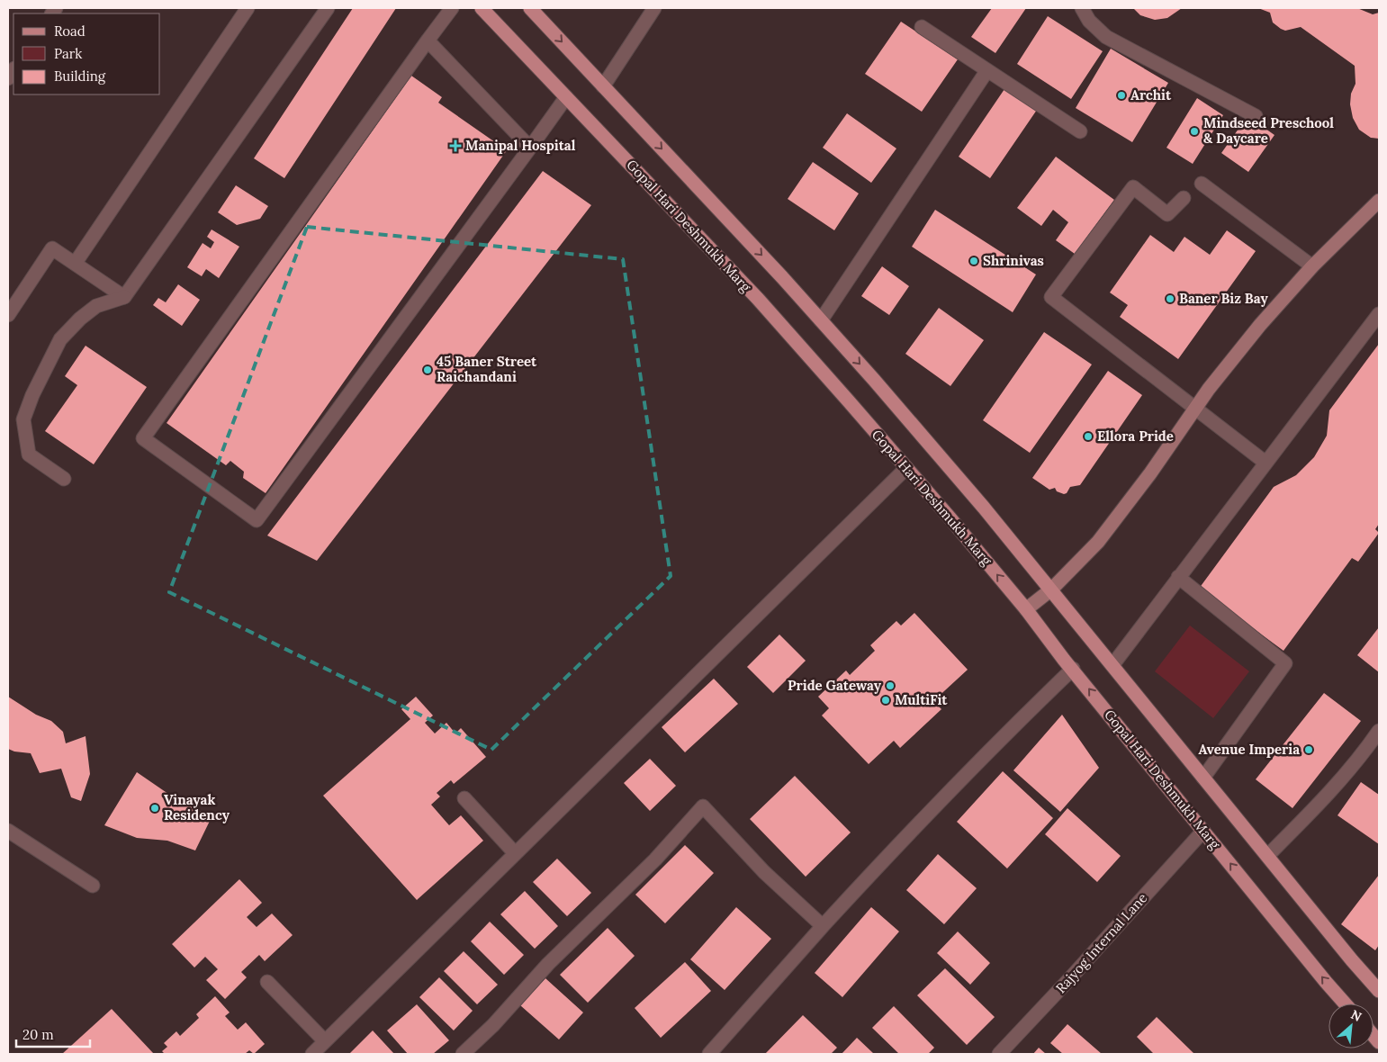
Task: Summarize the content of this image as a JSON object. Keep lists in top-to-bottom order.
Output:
{
  "streets": {
    "main road": ["Gopal Hari Deshmukh Marg"],
    "street": ["Rajyog Internal Lane"]
  },
  "crossings": [
    ["Gopal Hari Deshmukh Marg", "Rajyog Internal Lane"]
  ],
  "places": {
    "other": [
      "Archit",
      "Mindseed Preschool & Daycare",
      "Shrinivas",
      "Baner Biz Bay",
      "45 Baner Street Raichandani",
      "Ellora Pride",
      "Pride Gateway",
      "MultiFit",
      "Avenue Imperia",
      "Vinayak Residency"
    ],
    "health": ["Manipal Hospital"]
  },
  "legend": ["Road", "Park", "Building"],
  "scale_bar": "20 m",
  "north": "top right"
}
